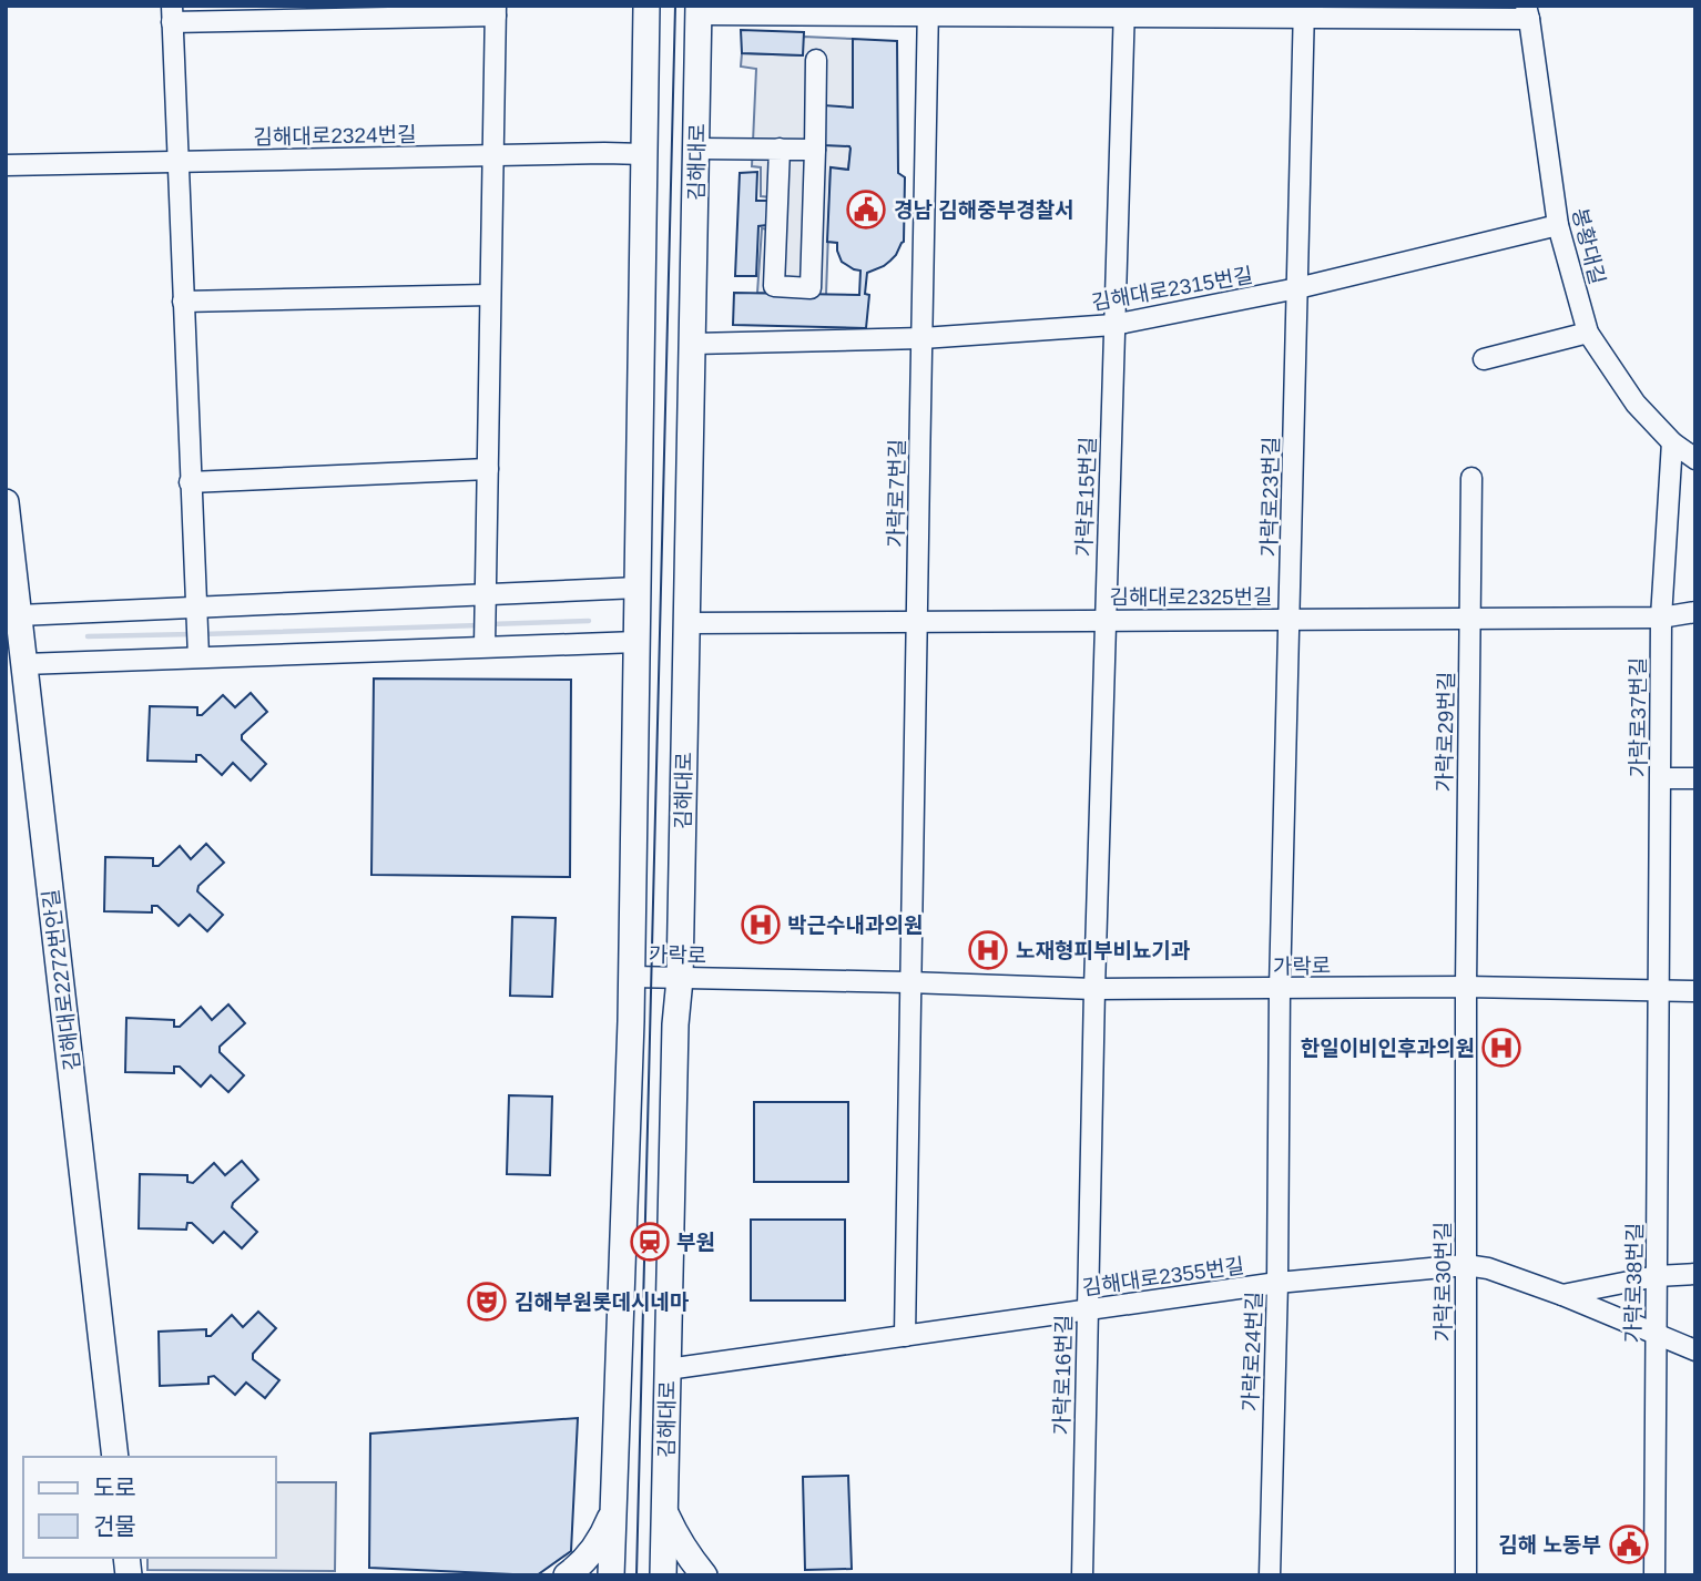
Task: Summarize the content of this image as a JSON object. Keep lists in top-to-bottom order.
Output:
{
  "streets": {
    "main road": ["김해대로", "김해대로2272번안길"],
    "street": [
      "김해대로2324번길",
      "봉황대길",
      "김해대로2315번길",
      "가락로7번길",
      "가락로15번길",
      "가락로23번길",
      "김해대로2325번길",
      "가락로37번길",
      "가락로29번길",
      "가락로",
      "김해대로2355번길",
      "가락로30번길",
      "가락로38번길",
      "가락로24번길",
      "가락로16번길"
    ]
  },
  "crossings": [
    ["김해대로", "김해대로2315번길"],
    ["김해대로", "김해대로2325번길"],
    ["김해대로", "가락로"],
    ["김해대로", "김해대로2355번길"],
    ["봉황대길", "김해대로2315번길"],
    ["봉황대길", "가락로37번길"],
    ["김해대로2315번길", "가락로7번길"],
    ["김해대로2315번길", "가락로15번길"],
    ["김해대로2315번길", "가락로23번길"],
    ["가락로7번길", "김해대로2325번길"],
    ["가락로7번길", "가락로"],
    ["가락로15번길", "김해대로2325번길"],
    ["가락로15번길", "가락로"],
    ["가락로15번길", "가락로16번길"],
    ["가락로23번길", "김해대로2325번길"],
    ["가락로23번길", "가락로"],
    ["가락로23번길", "가락로24번길"],
    ["김해대로2325번길", "가락로37번길"],
    ["김해대로2325번길", "가락로29번길"],
    ["가락로37번길", "가락로"],
    ["가락로37번길", "가락로38번길"],
    ["가락로29번길", "가락로"],
    ["가락로29번길", "가락로30번길"],
    ["가락로", "가락로30번길"],
    ["가락로", "가락로38번길"],
    ["가락로", "가락로24번길"],
    ["가락로", "가락로16번길"],
    ["김해대로2355번길", "가락로30번길"],
    ["김해대로2355번길", "가락로38번길"],
    ["김해대로2355번길", "가락로24번길"],
    ["김해대로2355번길", "가락로16번길"]
  ],
  "places": {
    "public building": ["경남 김해중부경찰서", "김해 노동부"],
    "hospital": ["박근수내과의원", "노재형피부비뇨기과", "한일이비인후과의원"],
    "station": ["부원"],
    "theatre": ["김해부원롯데시네마"]
  },
  "legend": ["도로", "건물"]
}
